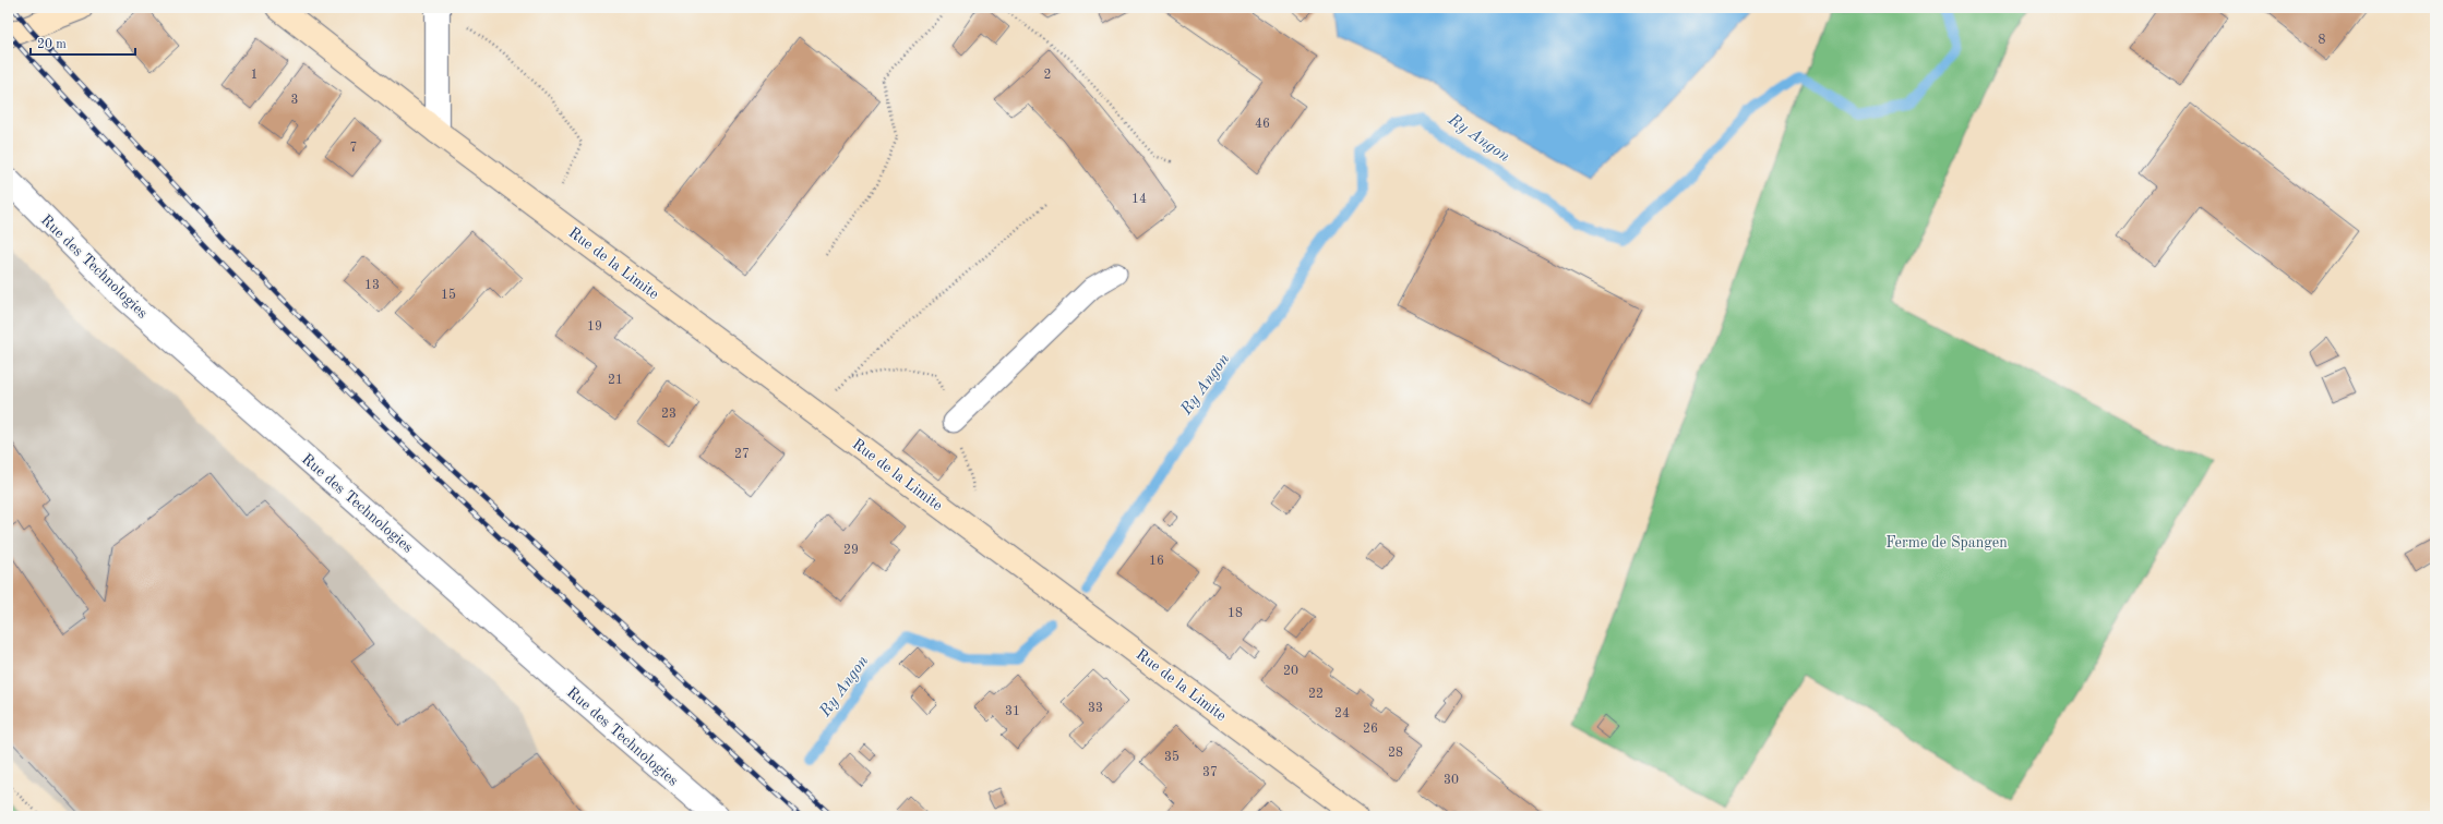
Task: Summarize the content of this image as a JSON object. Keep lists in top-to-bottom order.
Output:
{
  "streets": {
    "street": ["Rue de la Limite", "Rue des Technologies"]
  },
  "water": ["Ry Angon"],
  "parks": ["Ferme de Spangen"],
  "house_numbers": [
    "8",
    "1",
    "2",
    "3",
    "46",
    "7",
    "14",
    "13",
    "15",
    "19",
    "21",
    "23",
    "27",
    "29",
    "16",
    "18",
    "20",
    "22",
    "33",
    "31",
    "24",
    "26",
    "28",
    "35",
    "37",
    "30"
  ],
  "scale_bar": "20 m"
}
